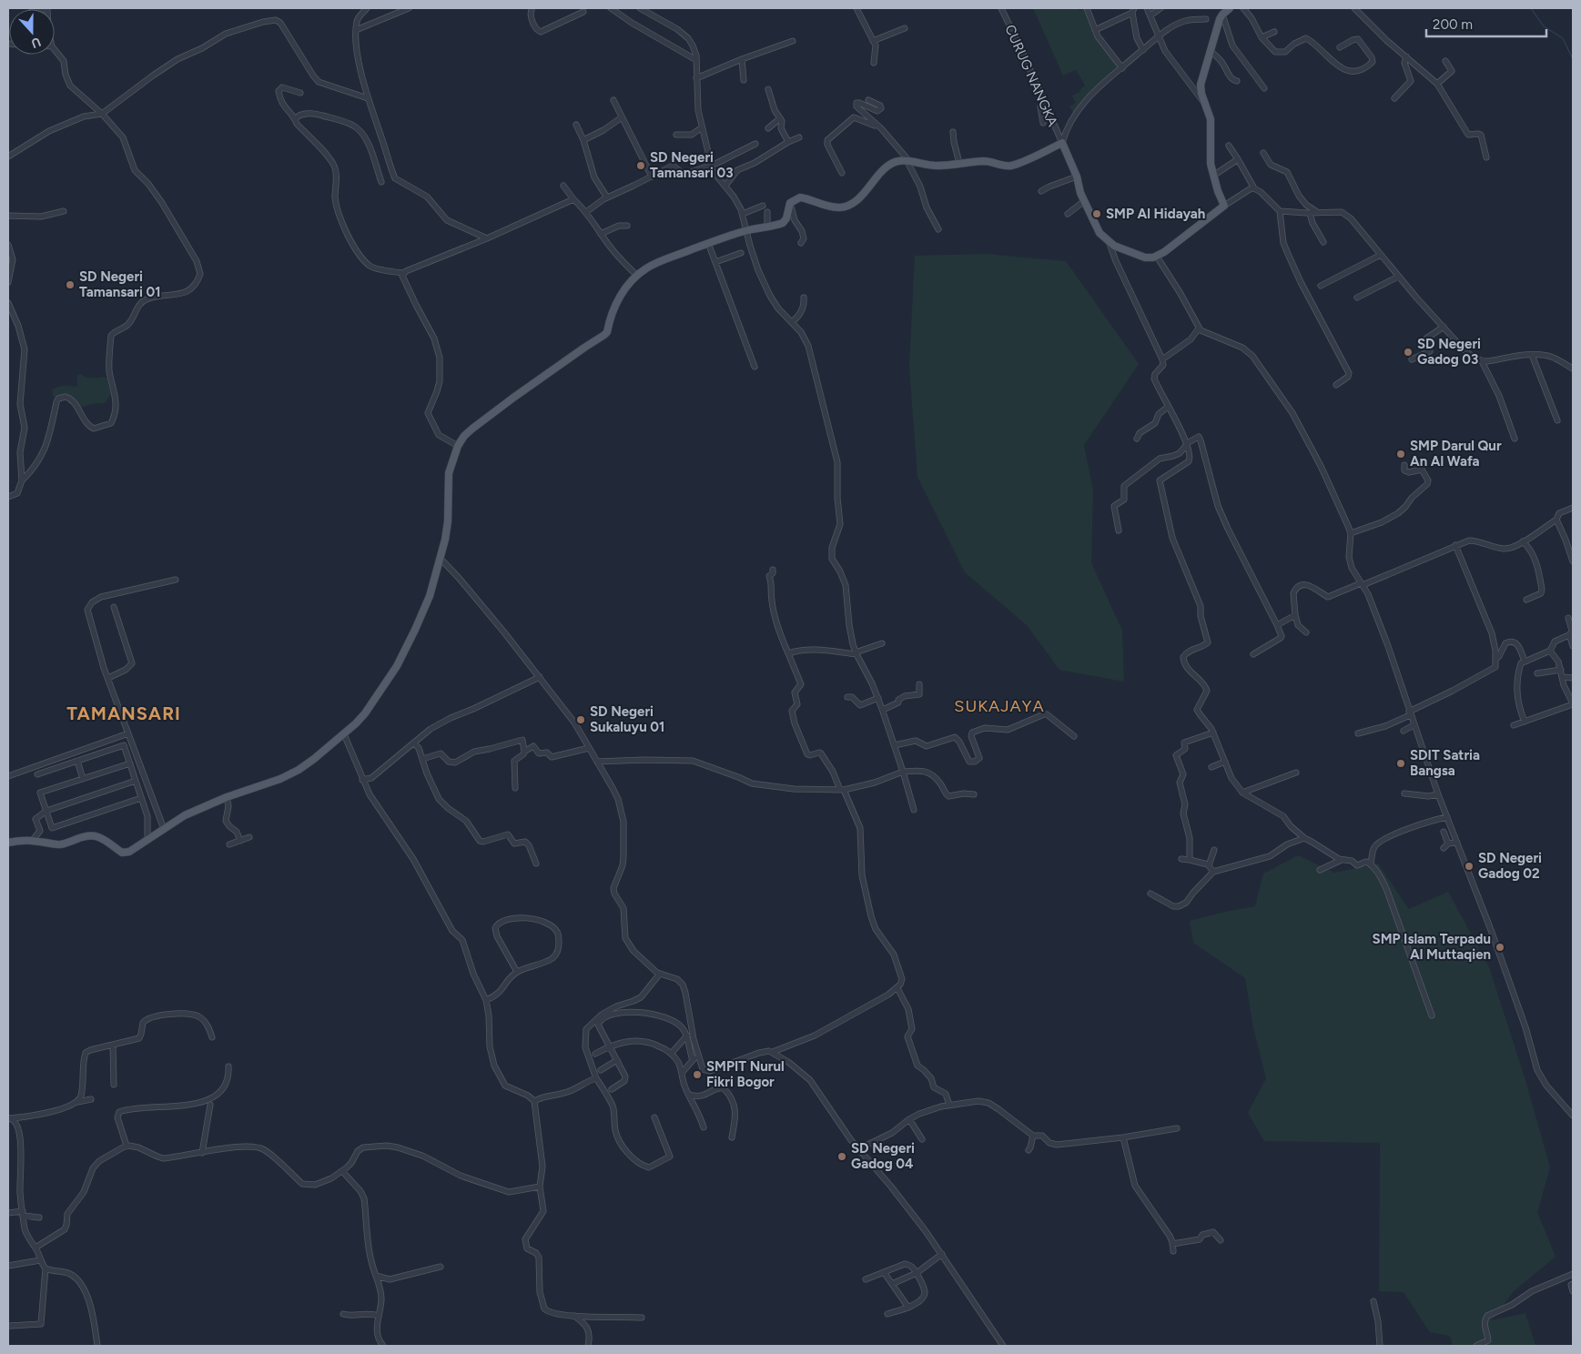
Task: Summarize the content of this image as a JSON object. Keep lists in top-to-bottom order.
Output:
{
  "streets": {
    "street": ["CURUG NANGKA"]
  },
  "districts": ["SUKAJAYA", "TAMANSARI"],
  "places": [
    "SD Negeri Tamansari 03",
    "SMP Al Hidayah",
    "SD Negeri Tamansari 01",
    "SD Negeri Gadog 03",
    "SMP Darul Qur An Al Wafa",
    "SD Negeri Sukaluyu 01",
    "SDIT Satria Bangsa",
    "SD Negeri Gadog 02",
    "SMP Islam Terpadu Al Muttaqien",
    "SMPIT Nurul Fikri Bogor",
    "SD Negeri Gadog 04"
  ],
  "scale_bar": "200 m",
  "north": "bottom"
}
